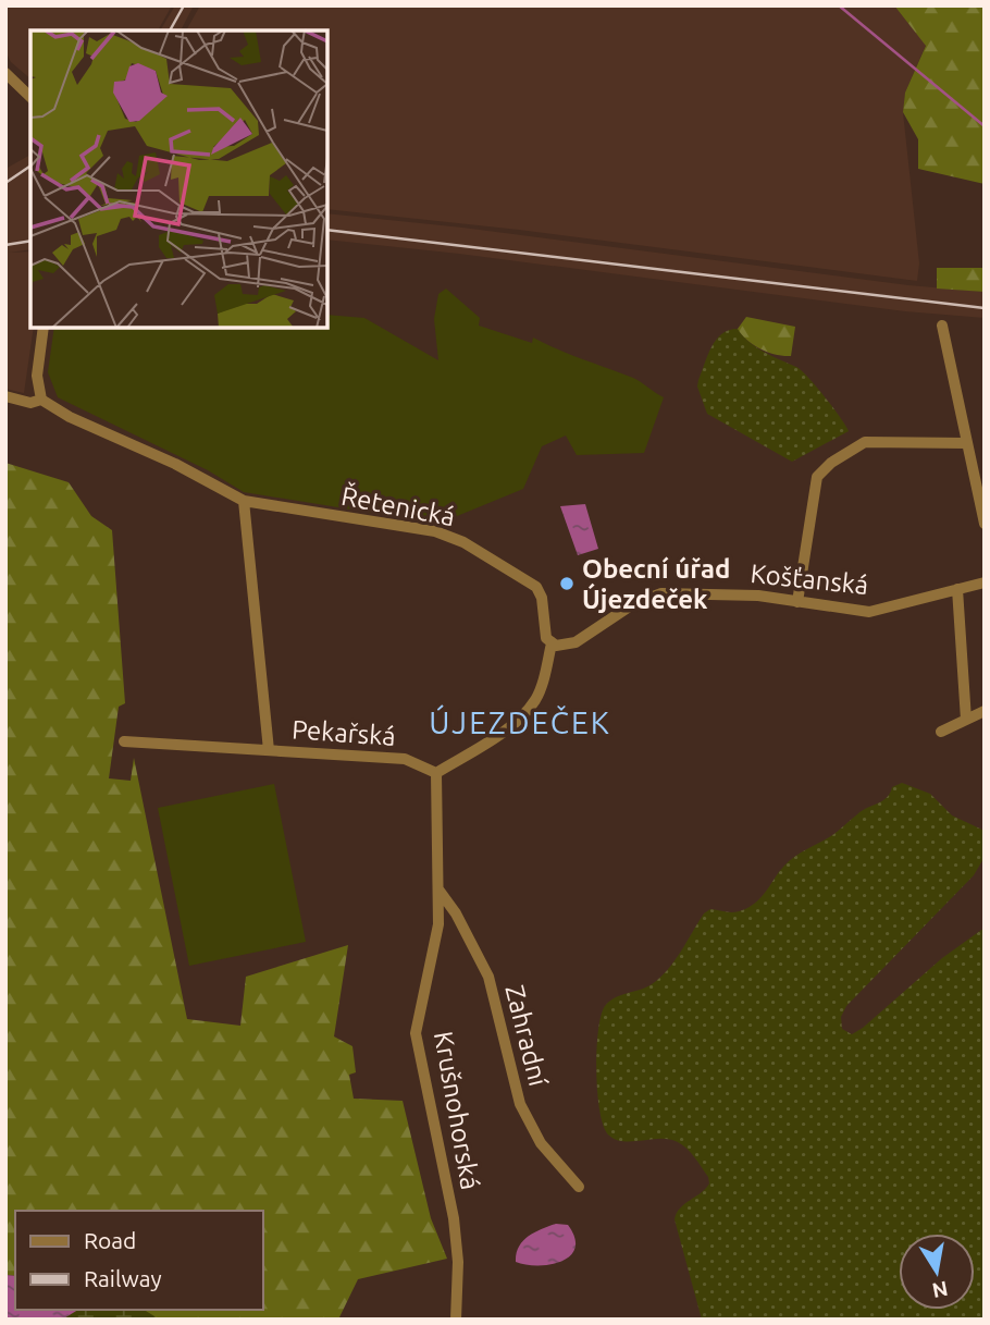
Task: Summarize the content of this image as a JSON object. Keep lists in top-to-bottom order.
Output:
{
  "streets": {
    "street": [
      "Řetenická",
      "Košťanská",
      "Pekařská",
      "Zahradní",
      "Krušnohorská"
    ]
  },
  "crossings": [
    ["Řetenická", "Košťanská"],
    ["Pekařská", "Krušnohorská"],
    ["Zahradní", "Krušnohorská"]
  ],
  "districts": ["ÚJEZDEČEK"],
  "places": ["Obecní úřad Újezdeček"],
  "legend": ["Road", "Railway"],
  "north": "bottom"
}
